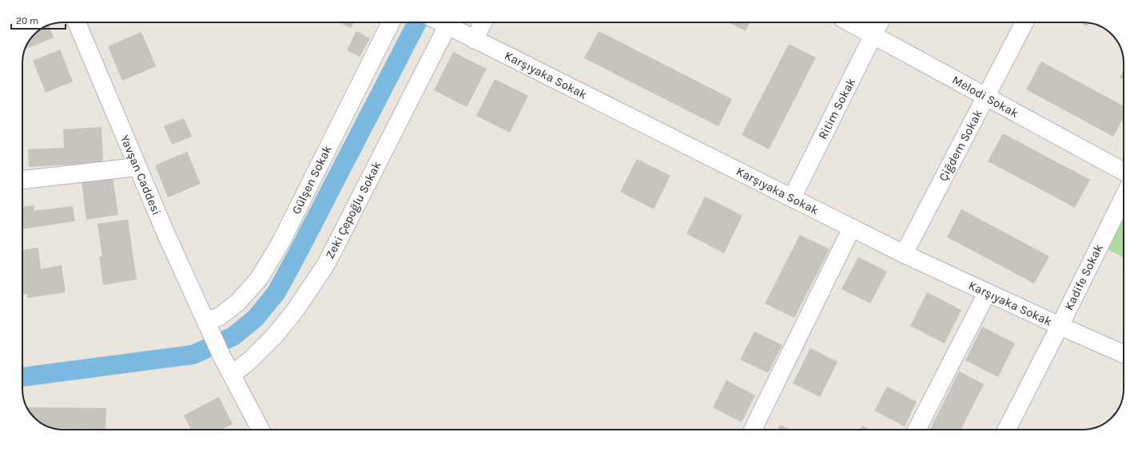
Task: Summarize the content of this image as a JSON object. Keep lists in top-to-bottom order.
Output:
{
  "streets": {
    "street": [
      "Karşıyaka Sokak",
      "Melodi Sokak",
      "Ritim Sokak",
      "Çiğdem Sokak",
      "Yavşan Caddesi",
      "Gülşen Sokak",
      "Zeki Çepoğlu Sokak",
      "Kadife Sokak"
    ]
  },
  "crossings": [
    ["Karşıyaka Sokak", "Ritim Sokak"],
    ["Karşıyaka Sokak", "Çiğdem Sokak"],
    ["Karşıyaka Sokak", "Kadife Sokak"],
    ["Melodi Sokak", "Ritim Sokak"],
    ["Melodi Sokak", "Çiğdem Sokak"],
    ["Yavşan Caddesi", "Gülşen Sokak"],
    ["Yavşan Caddesi", "Zeki Çepoğlu Sokak"]
  ],
  "scale_bar": "20 m"
}
